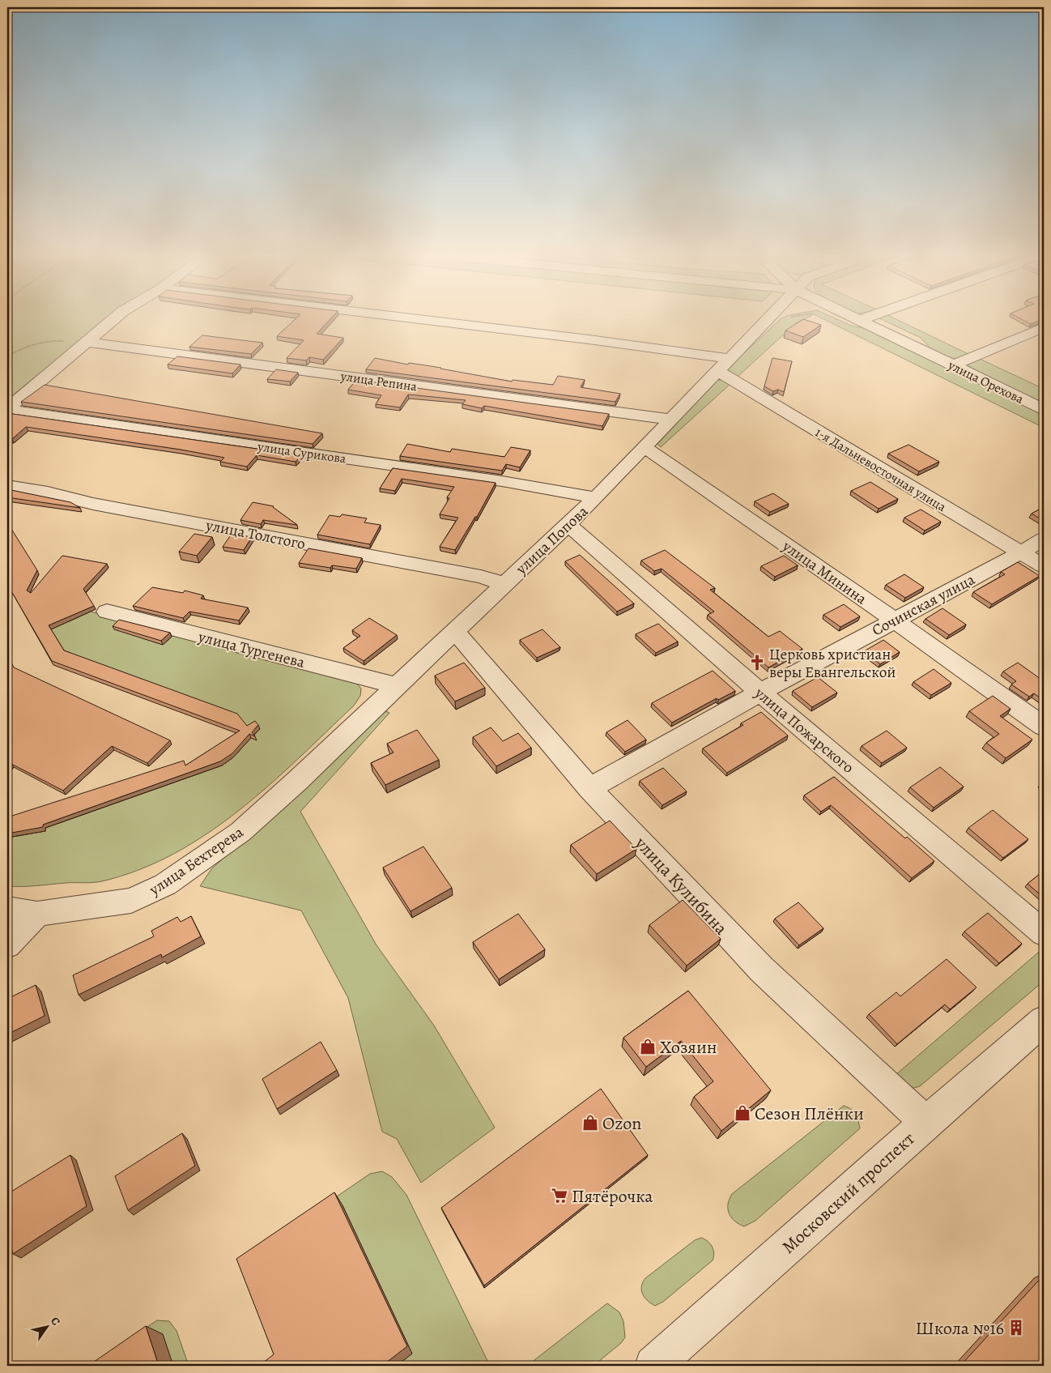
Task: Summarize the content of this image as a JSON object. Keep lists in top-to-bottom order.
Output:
{
  "streets": {
    "street": [
      "улица Репина",
      "улица Орехова",
      "улица Сурикова",
      "1-я Дальневосточная улица",
      "улица Толстого",
      "улица Попова",
      "улица Минина",
      "Сочинская улица",
      "улица Тургенева",
      "улица Пожарского",
      "улица Бехтерева",
      "улица Кулибина",
      "Московский проспект"
    ]
  },
  "crossings": [
    ["улица Репина", "улица Попова"],
    ["улица Сурикова", "улица Попова"],
    ["1-я Дальневосточная улица", "улица Попова"],
    ["1-я Дальневосточная улица", "Сочинская улица"],
    ["улица Толстого", "улица Попова"],
    ["улица Попова", "улица Минина"],
    ["улица Попова", "улица Тургенева"],
    ["улица Попова", "улица Пожарского"],
    ["улица Попова", "улица Бехтерева"],
    ["улица Попова", "улица Кулибина"],
    ["улица Минина", "Сочинская улица"],
    ["Сочинская улица", "улица Пожарского"],
    ["Сочинская улица", "улица Кулибина"],
    ["улица Кулибина", "Московский проспект"]
  ],
  "places": {
    "church": ["Церковь христиан веры Евангельской"],
    "shop": ["Хозяин", "Сезон Плёнки", "Ozon"],
    "supermarket": ["Пятёрочка"],
    "building": ["Школа №16"]
  },
  "north": "top right"
}
